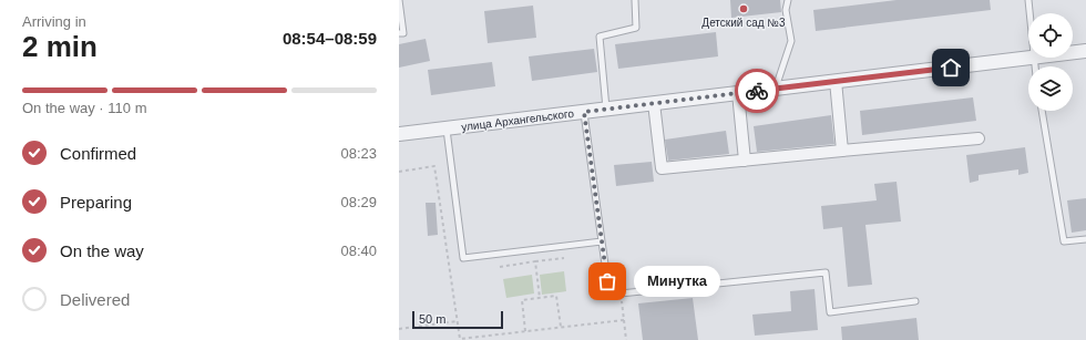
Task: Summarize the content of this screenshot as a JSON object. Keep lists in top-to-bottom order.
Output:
{
  "streets": {
    "street": ["улица Архангельского"]
  },
  "places": ["Детский сад №3", "Минутка"],
  "scale_bar": "50 m",
  "page": {
    "heading": ["2 min", "Arriving in", "08:54–08:59"],
    "bar": "On the way · 110 m",
    "list": [
      ["Confirmed", "08:23"],
      ["Preparing", "08:29"],
      ["On the way", "08:40"],
      "Delivered"
    ],
    "bubble": "Минутка",
    "scale": "50 m"
  }
}
